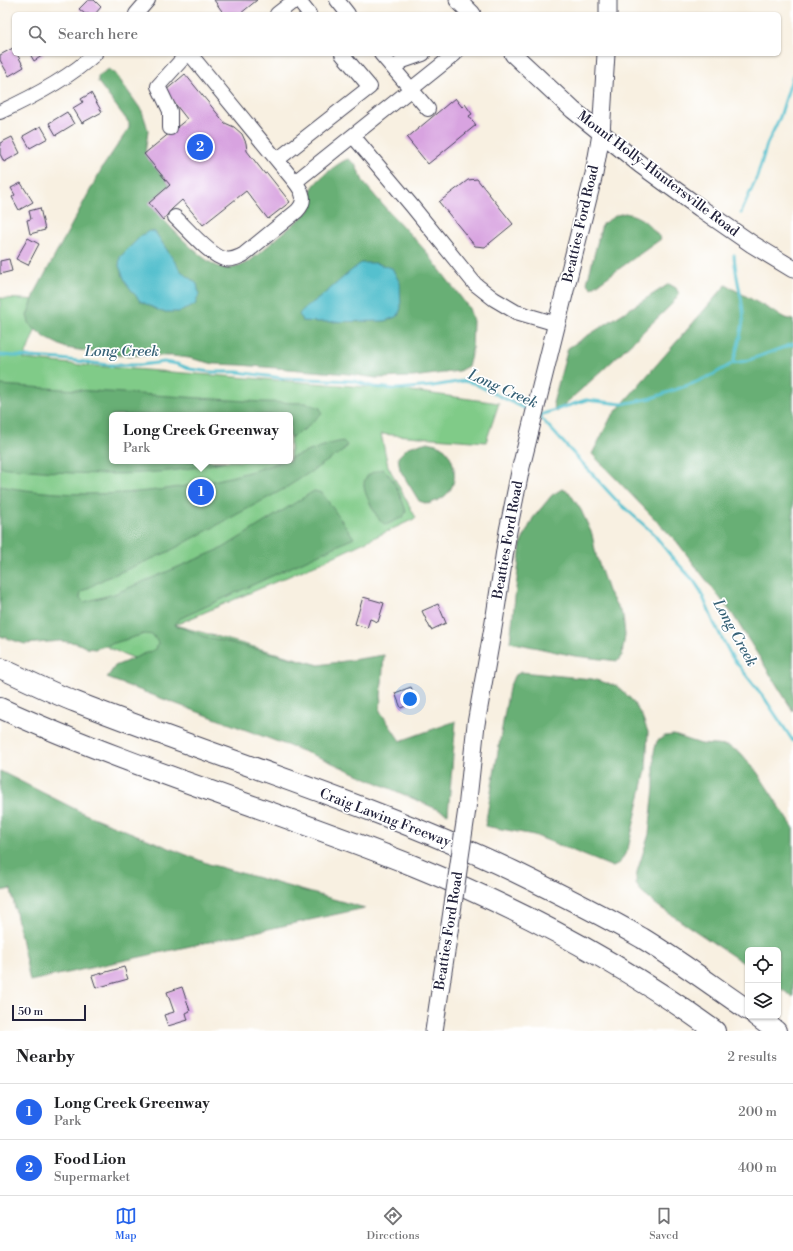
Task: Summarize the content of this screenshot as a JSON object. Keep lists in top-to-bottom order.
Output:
{
  "streets": {
    "highway": ["Craig Lawing Freeway"],
    "main road": ["Mount Holly-Huntersville Road", "Beatties Ford Road"]
  },
  "crossings": [
    ["Mount Holly-Huntersville Road", "Beatties Ford Road"]
  ],
  "water": ["Long Creek"],
  "scale_bar": "50 m",
  "page": {
    "search": "Search here",
    "pins": ["2", "1"],
    "popup": ["Long Creek Greenway", "Park"],
    "scale": "50 m",
    "heading": ["Nearby", "2 results"],
    "list": [
      {
        "mark": "1",
        "name": "Long Creek Greenway",
        "note": "Park",
        "value": "200 m"
      },
      {
        "mark": "2",
        "name": "Food Lion",
        "note": "Supermarket",
        "value": "400 m"
      }
    ],
    "nav": ["Map", "Directions", "Saved"]
  }
}
